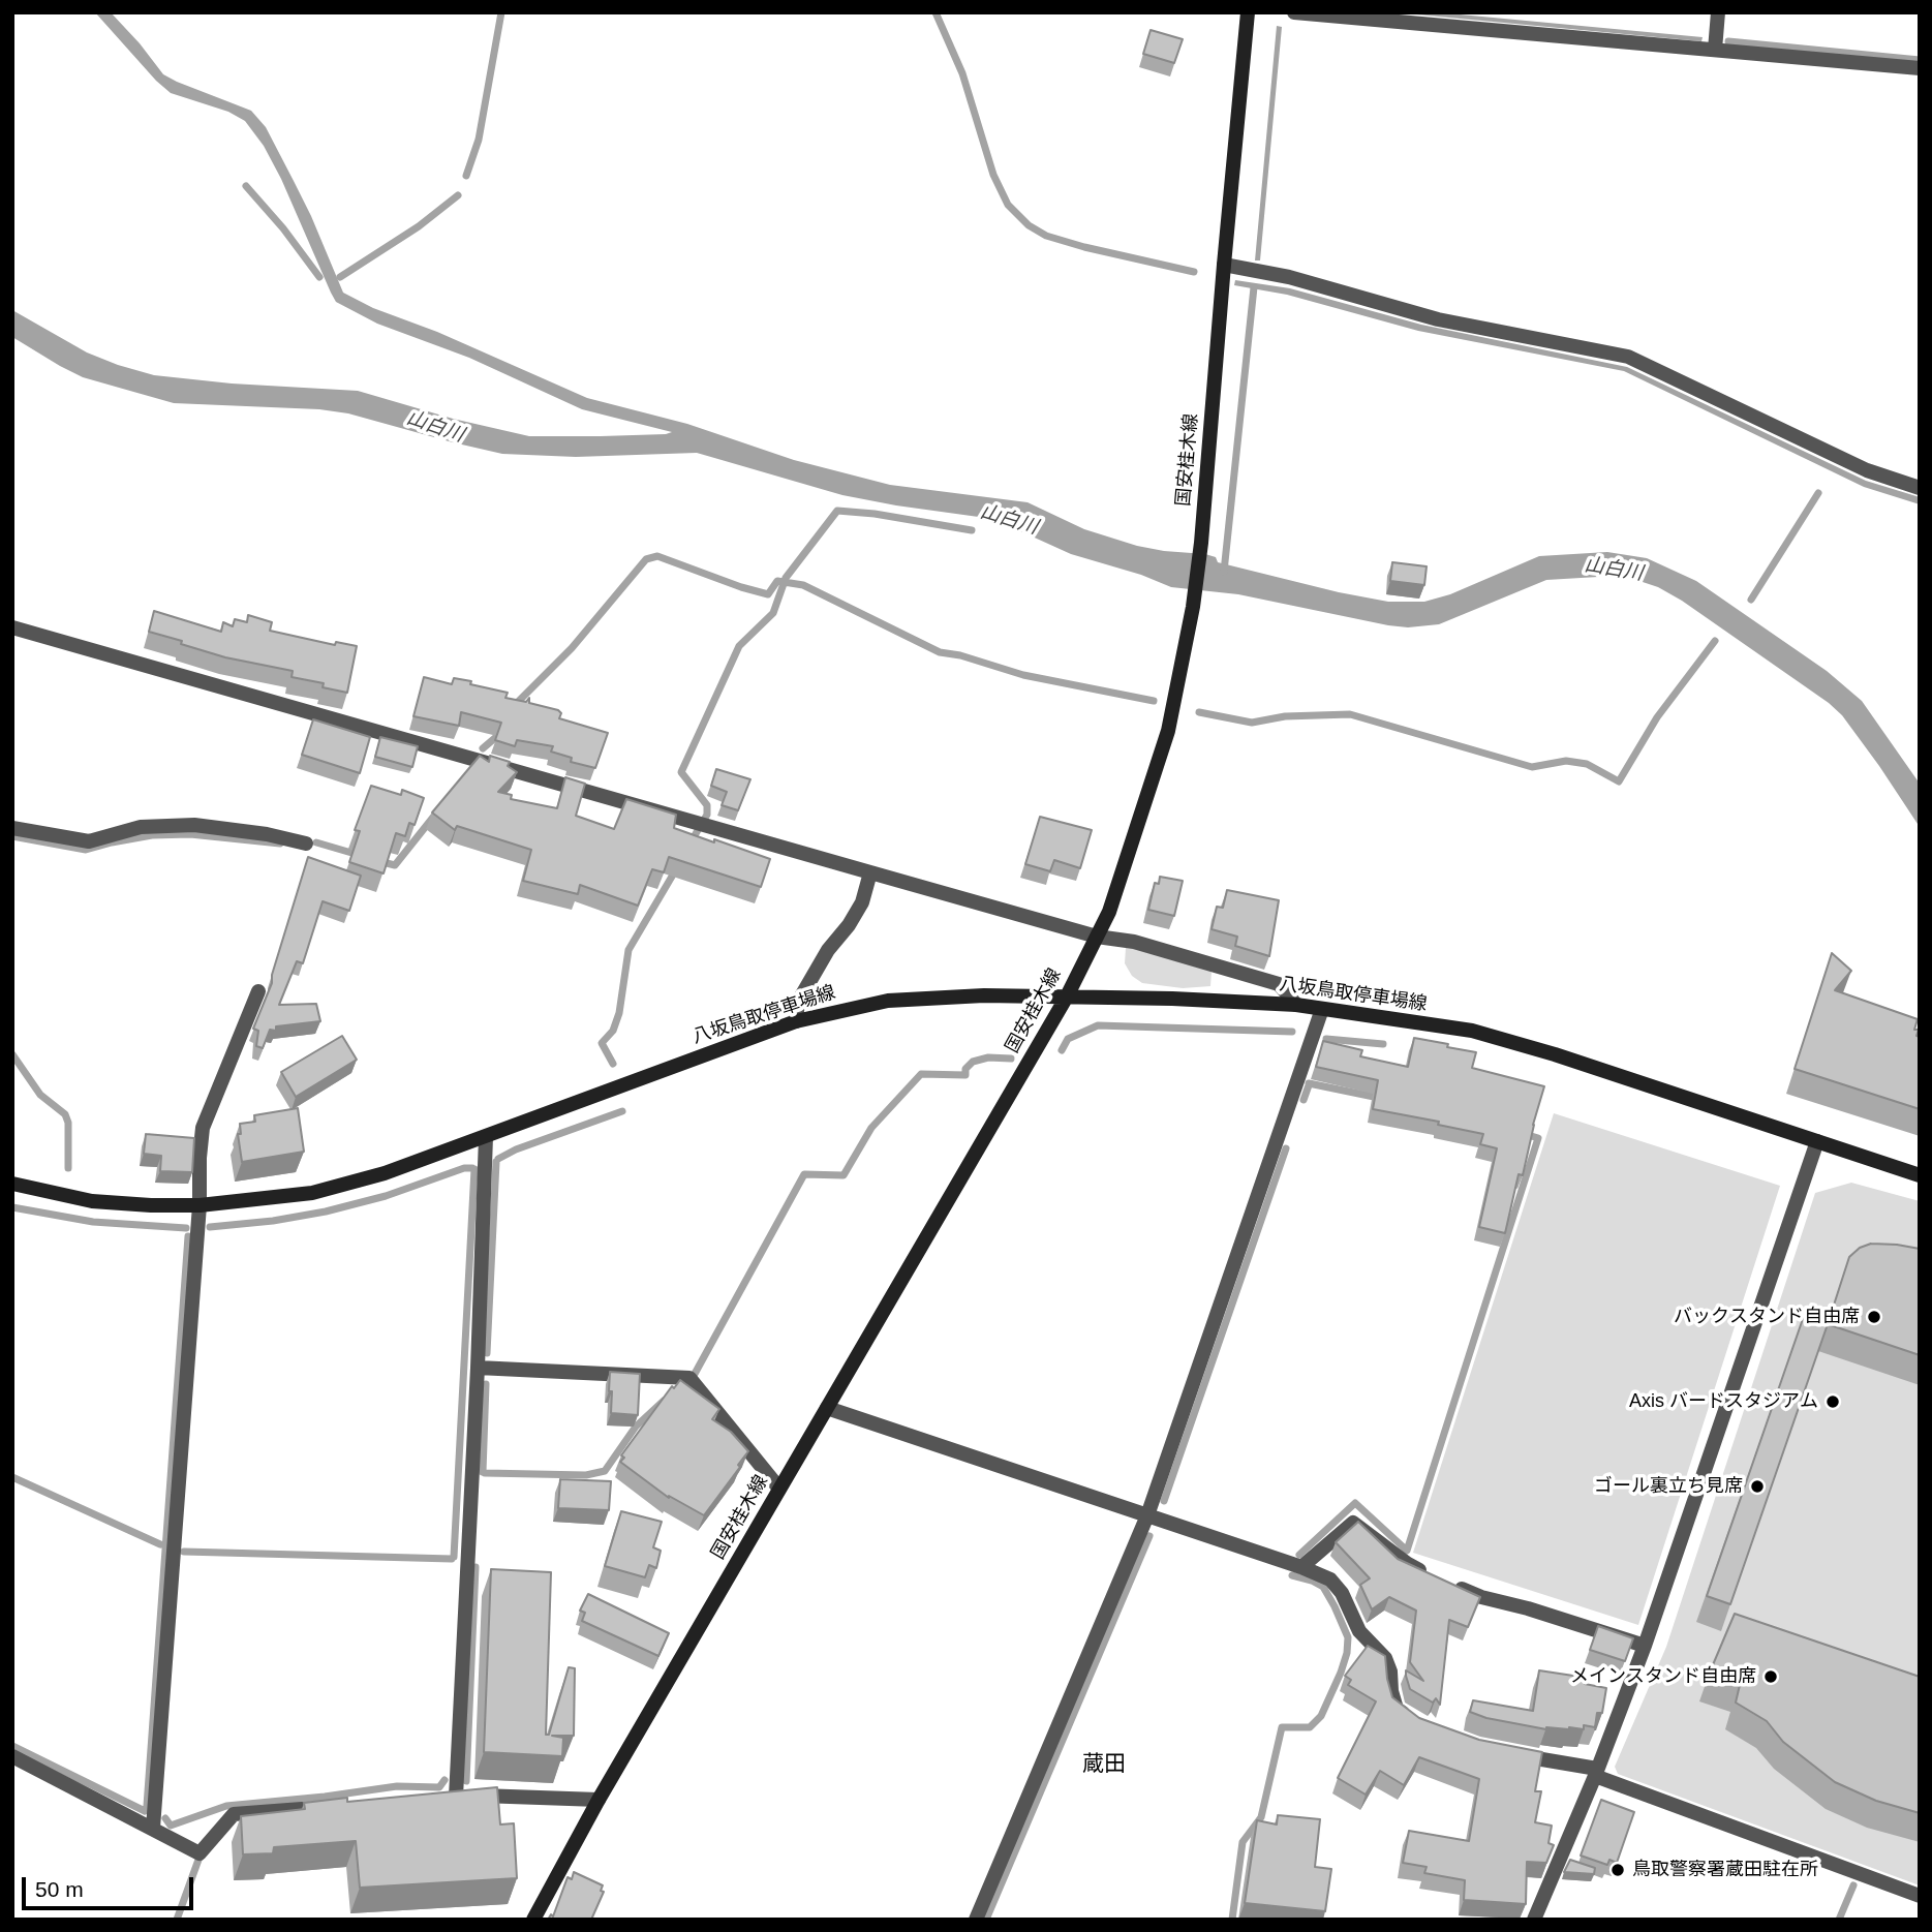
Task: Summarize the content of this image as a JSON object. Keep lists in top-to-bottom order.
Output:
{
  "streets": {
    "main road": ["国安桂木線", "八坂鳥取停車場線"]
  },
  "crossings": [
    ["国安桂木線", "八坂鳥取停車場線"]
  ],
  "districts": ["蔵田"],
  "water": ["山白川"],
  "places": [
    "バックスタンド自由席",
    "Axis バードスタジアム",
    "ゴール裏立ち見席",
    "メインスタンド自由席",
    "鳥取警察署蔵田駐在所"
  ],
  "scale_bar": "50 m"
}
